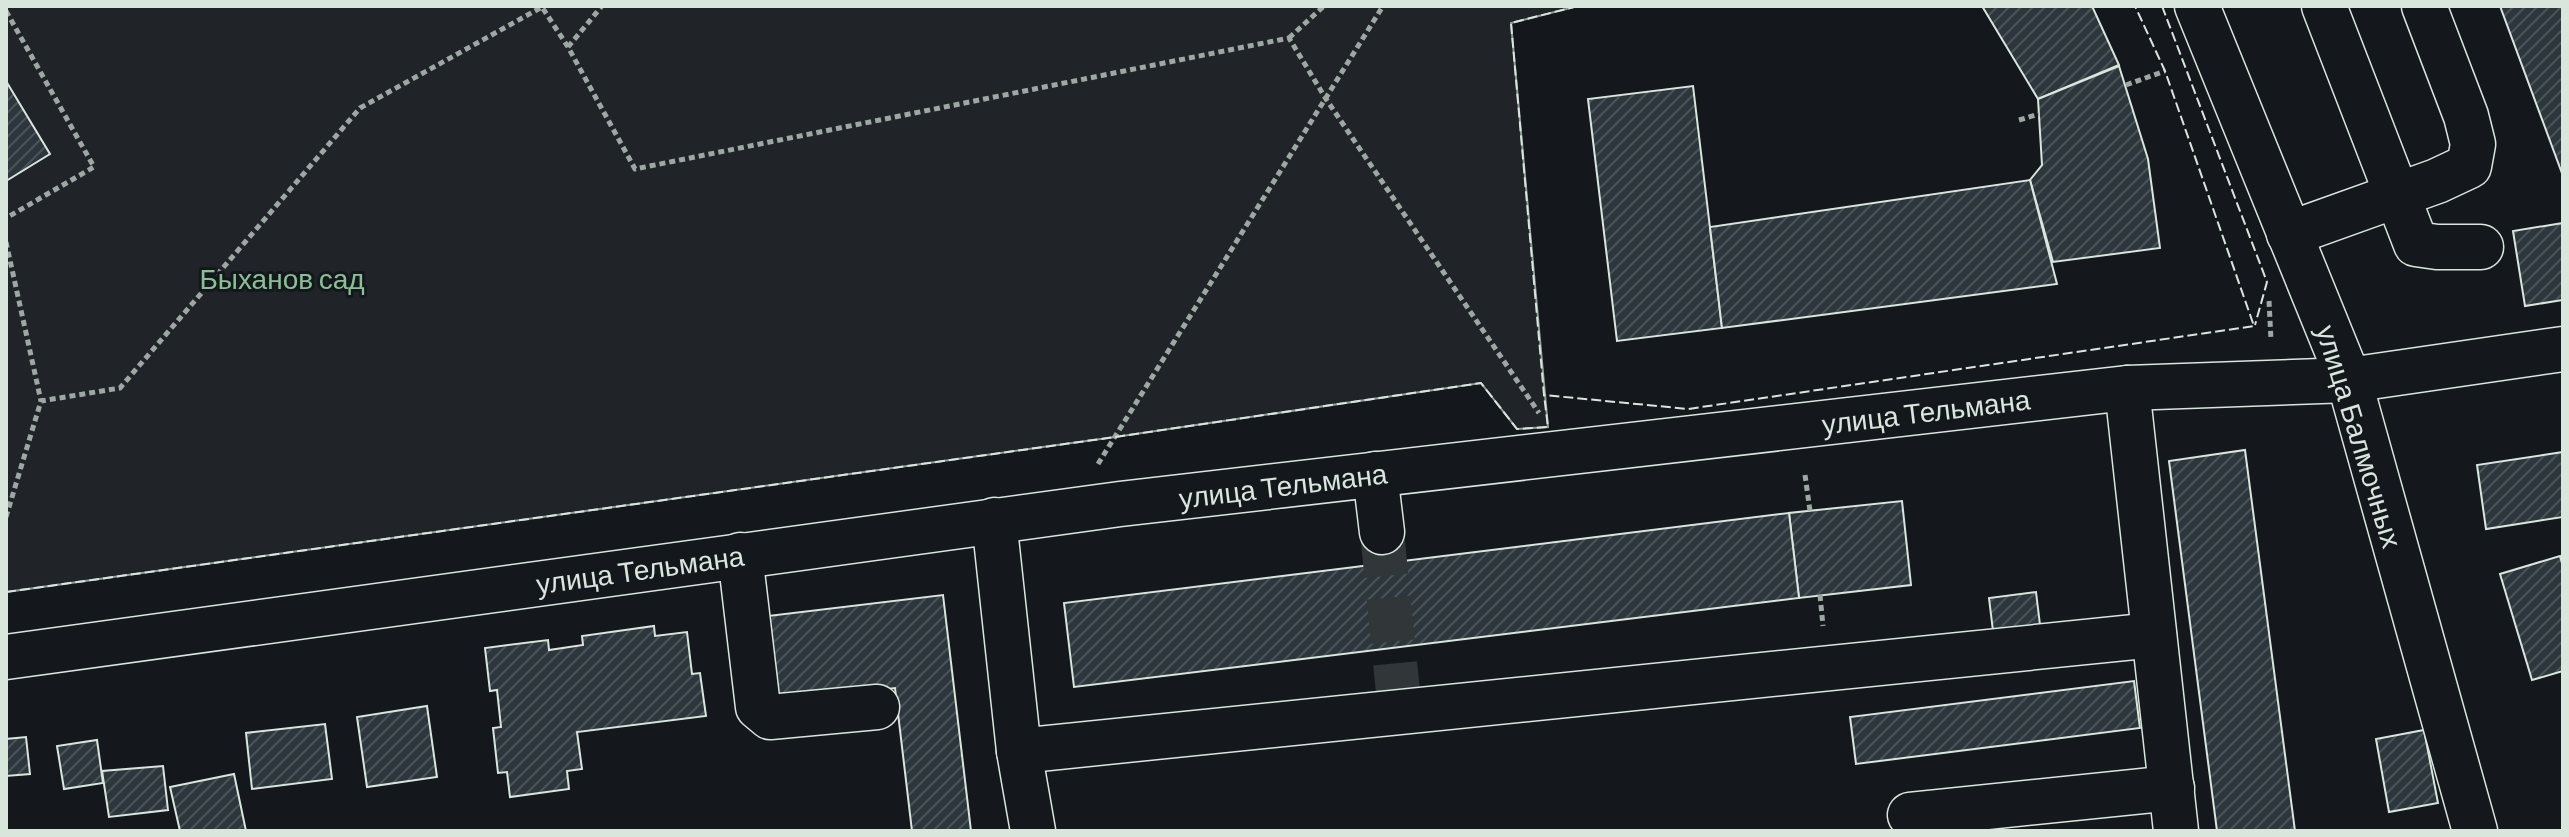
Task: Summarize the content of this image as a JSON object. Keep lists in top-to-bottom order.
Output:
{
  "streets": {
    "street": ["улица Тельмана", "улица Балмочных"]
  },
  "crossings": [
    ["улица Тельмана", "улица Балмочных"]
  ],
  "parks": ["Быханов сад"]
}
